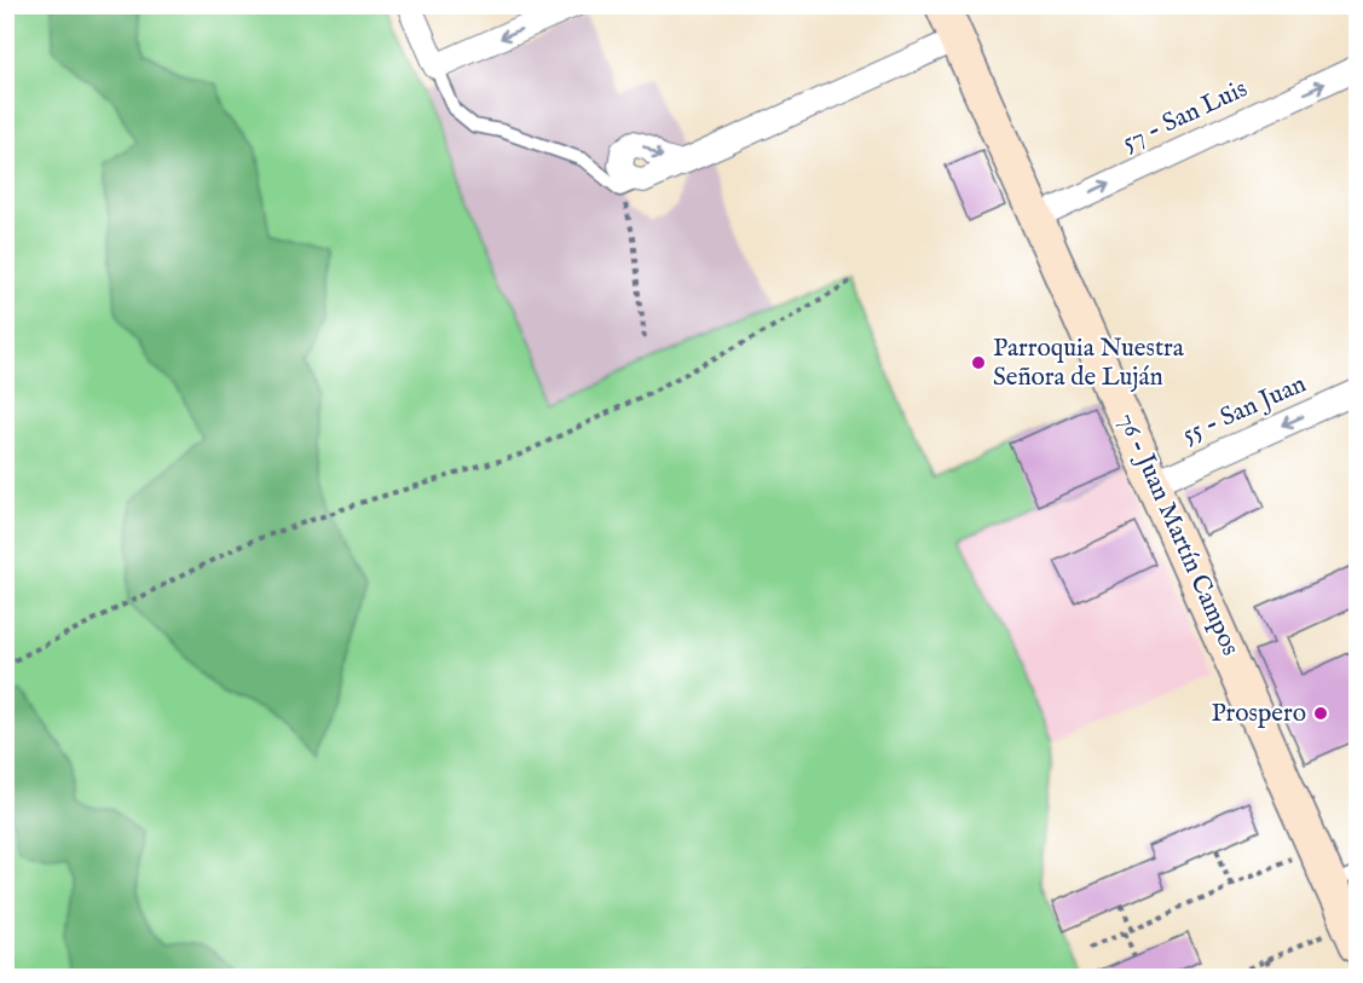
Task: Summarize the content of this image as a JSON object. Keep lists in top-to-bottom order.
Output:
{
  "streets": {
    "main road": ["76 - Juan Martín Campos"],
    "street": ["57 - San Luis", "55 - San Juan"]
  },
  "crossings": [
    ["57 - San Luis", "76 - Juan Martín Campos"],
    ["55 - San Juan", "76 - Juan Martín Campos"]
  ],
  "one_way": ["57 - San Luis", "55 - San Juan"],
  "places": ["Parroquia Nuestra Señora de Luján", "Prospero"]
}
